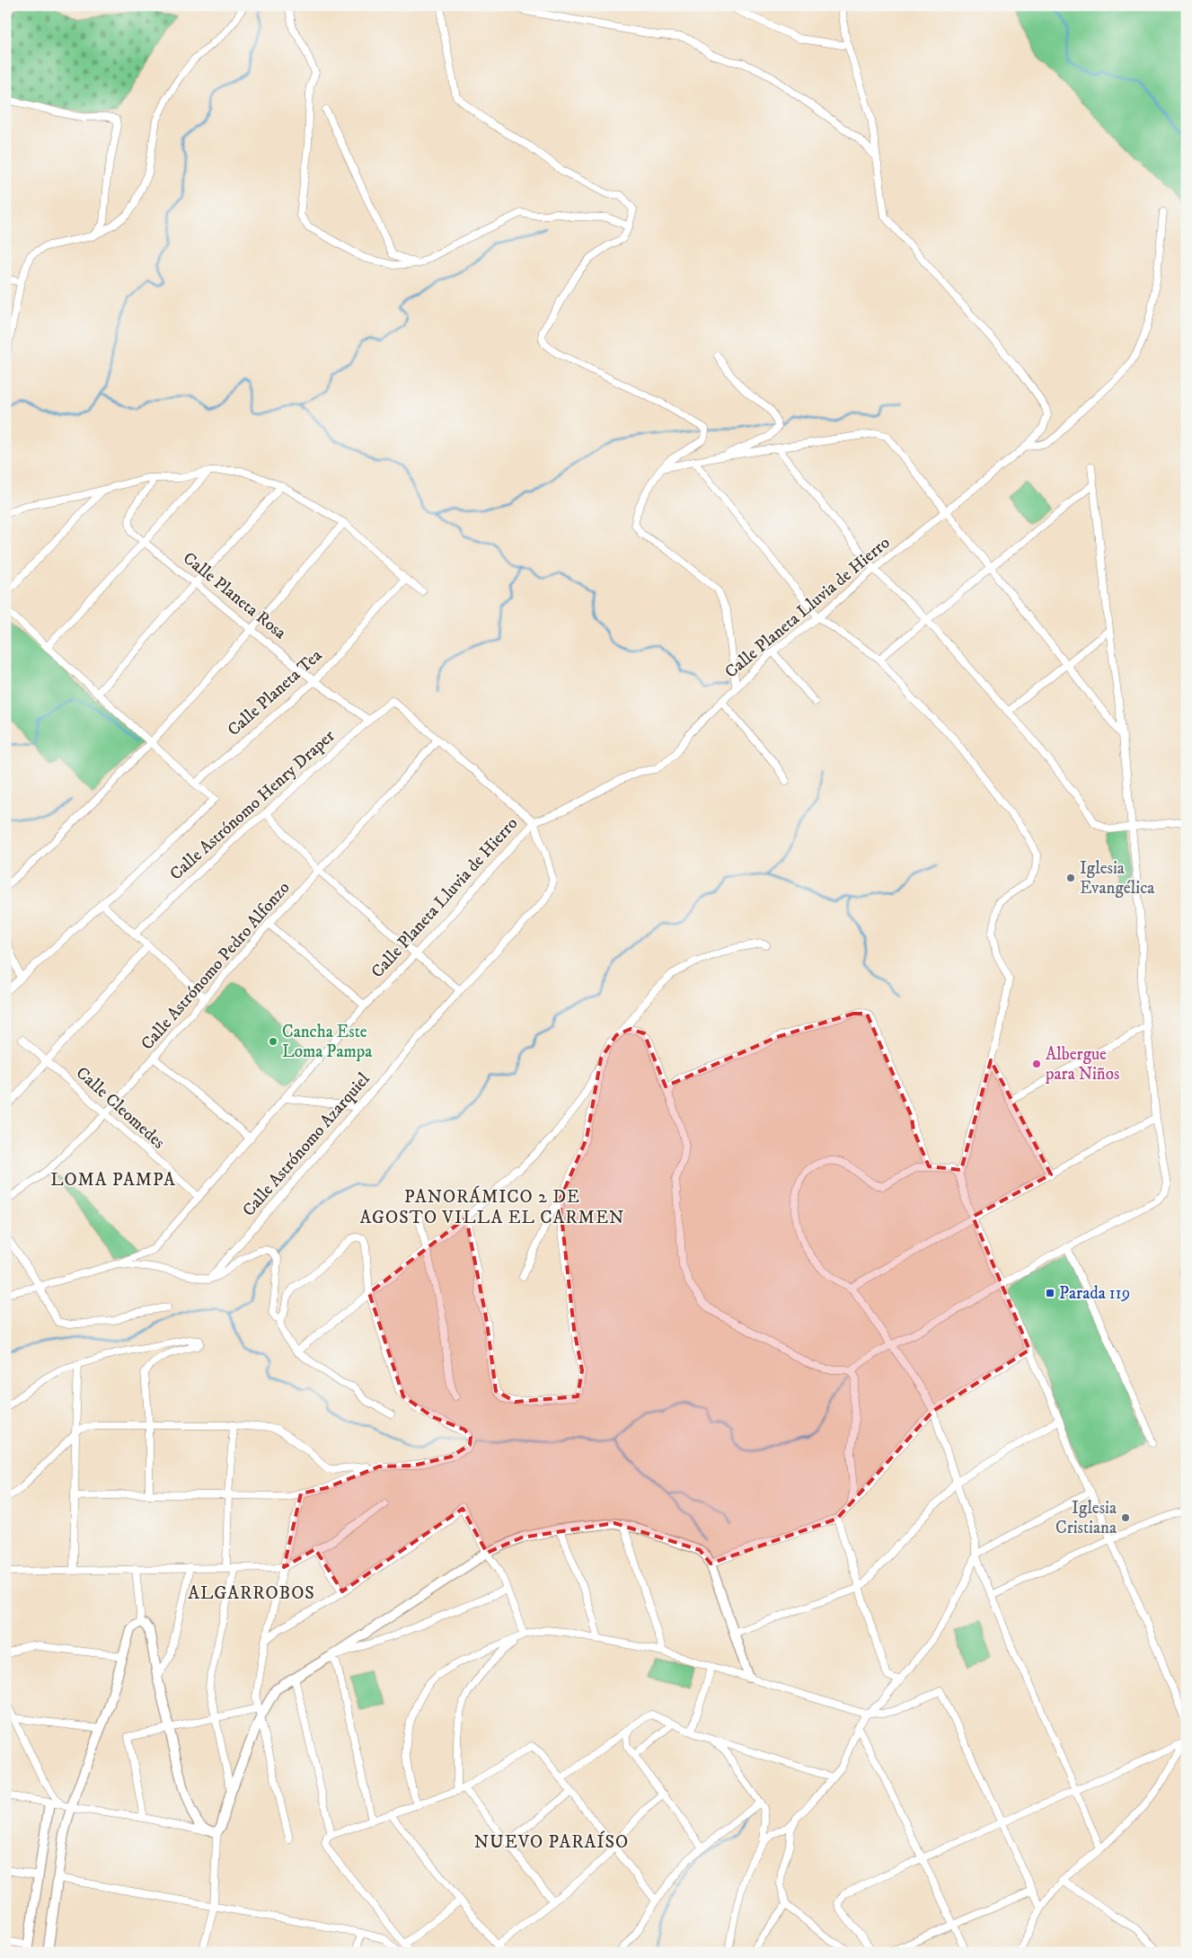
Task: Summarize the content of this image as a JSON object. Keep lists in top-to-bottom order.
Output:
{
  "streets": {
    "street": [
      "Calle Planeta Rosa",
      "Calle Planeta Lluvia de Hierro",
      "Calle Planeta Tea",
      "Calle Astrónomo Henry Draper",
      "Calle Astrónomo Pedro Alfonzo",
      "Calle Cleomedes",
      "Calle Astrónomo Azarquiel"
    ]
  },
  "crossings": [
    ["Calle Planeta Rosa", "Calle Planeta Tea"],
    ["Calle Planeta Rosa", "Calle Astrónomo Henry Draper"],
    ["Calle Planeta Lluvia de Hierro", "Calle Cleomedes"],
    ["Calle Planeta Lluvia de Hierro", "Calle Astrónomo Azarquiel"],
    ["Calle Astrónomo Henry Draper", "Calle Astrónomo Pedro Alfonzo"],
    ["Calle Astrónomo Pedro Alfonzo", "Calle Cleomedes"]
  ],
  "districts": [
    "LOMA PAMPA",
    "PANORÁMICO 2 DE AGOSTO VILLA EL CARMEN",
    "ALGARROBOS",
    "NUEVO PARAÍSO"
  ],
  "places": {
    "other": [
      "Iglesia Evangélica",
      "Cancha Este Loma Pampa",
      "Albergue para Niños",
      "Iglesia Cristiana"
    ],
    "transit": ["Parada 119"]
  }
}
